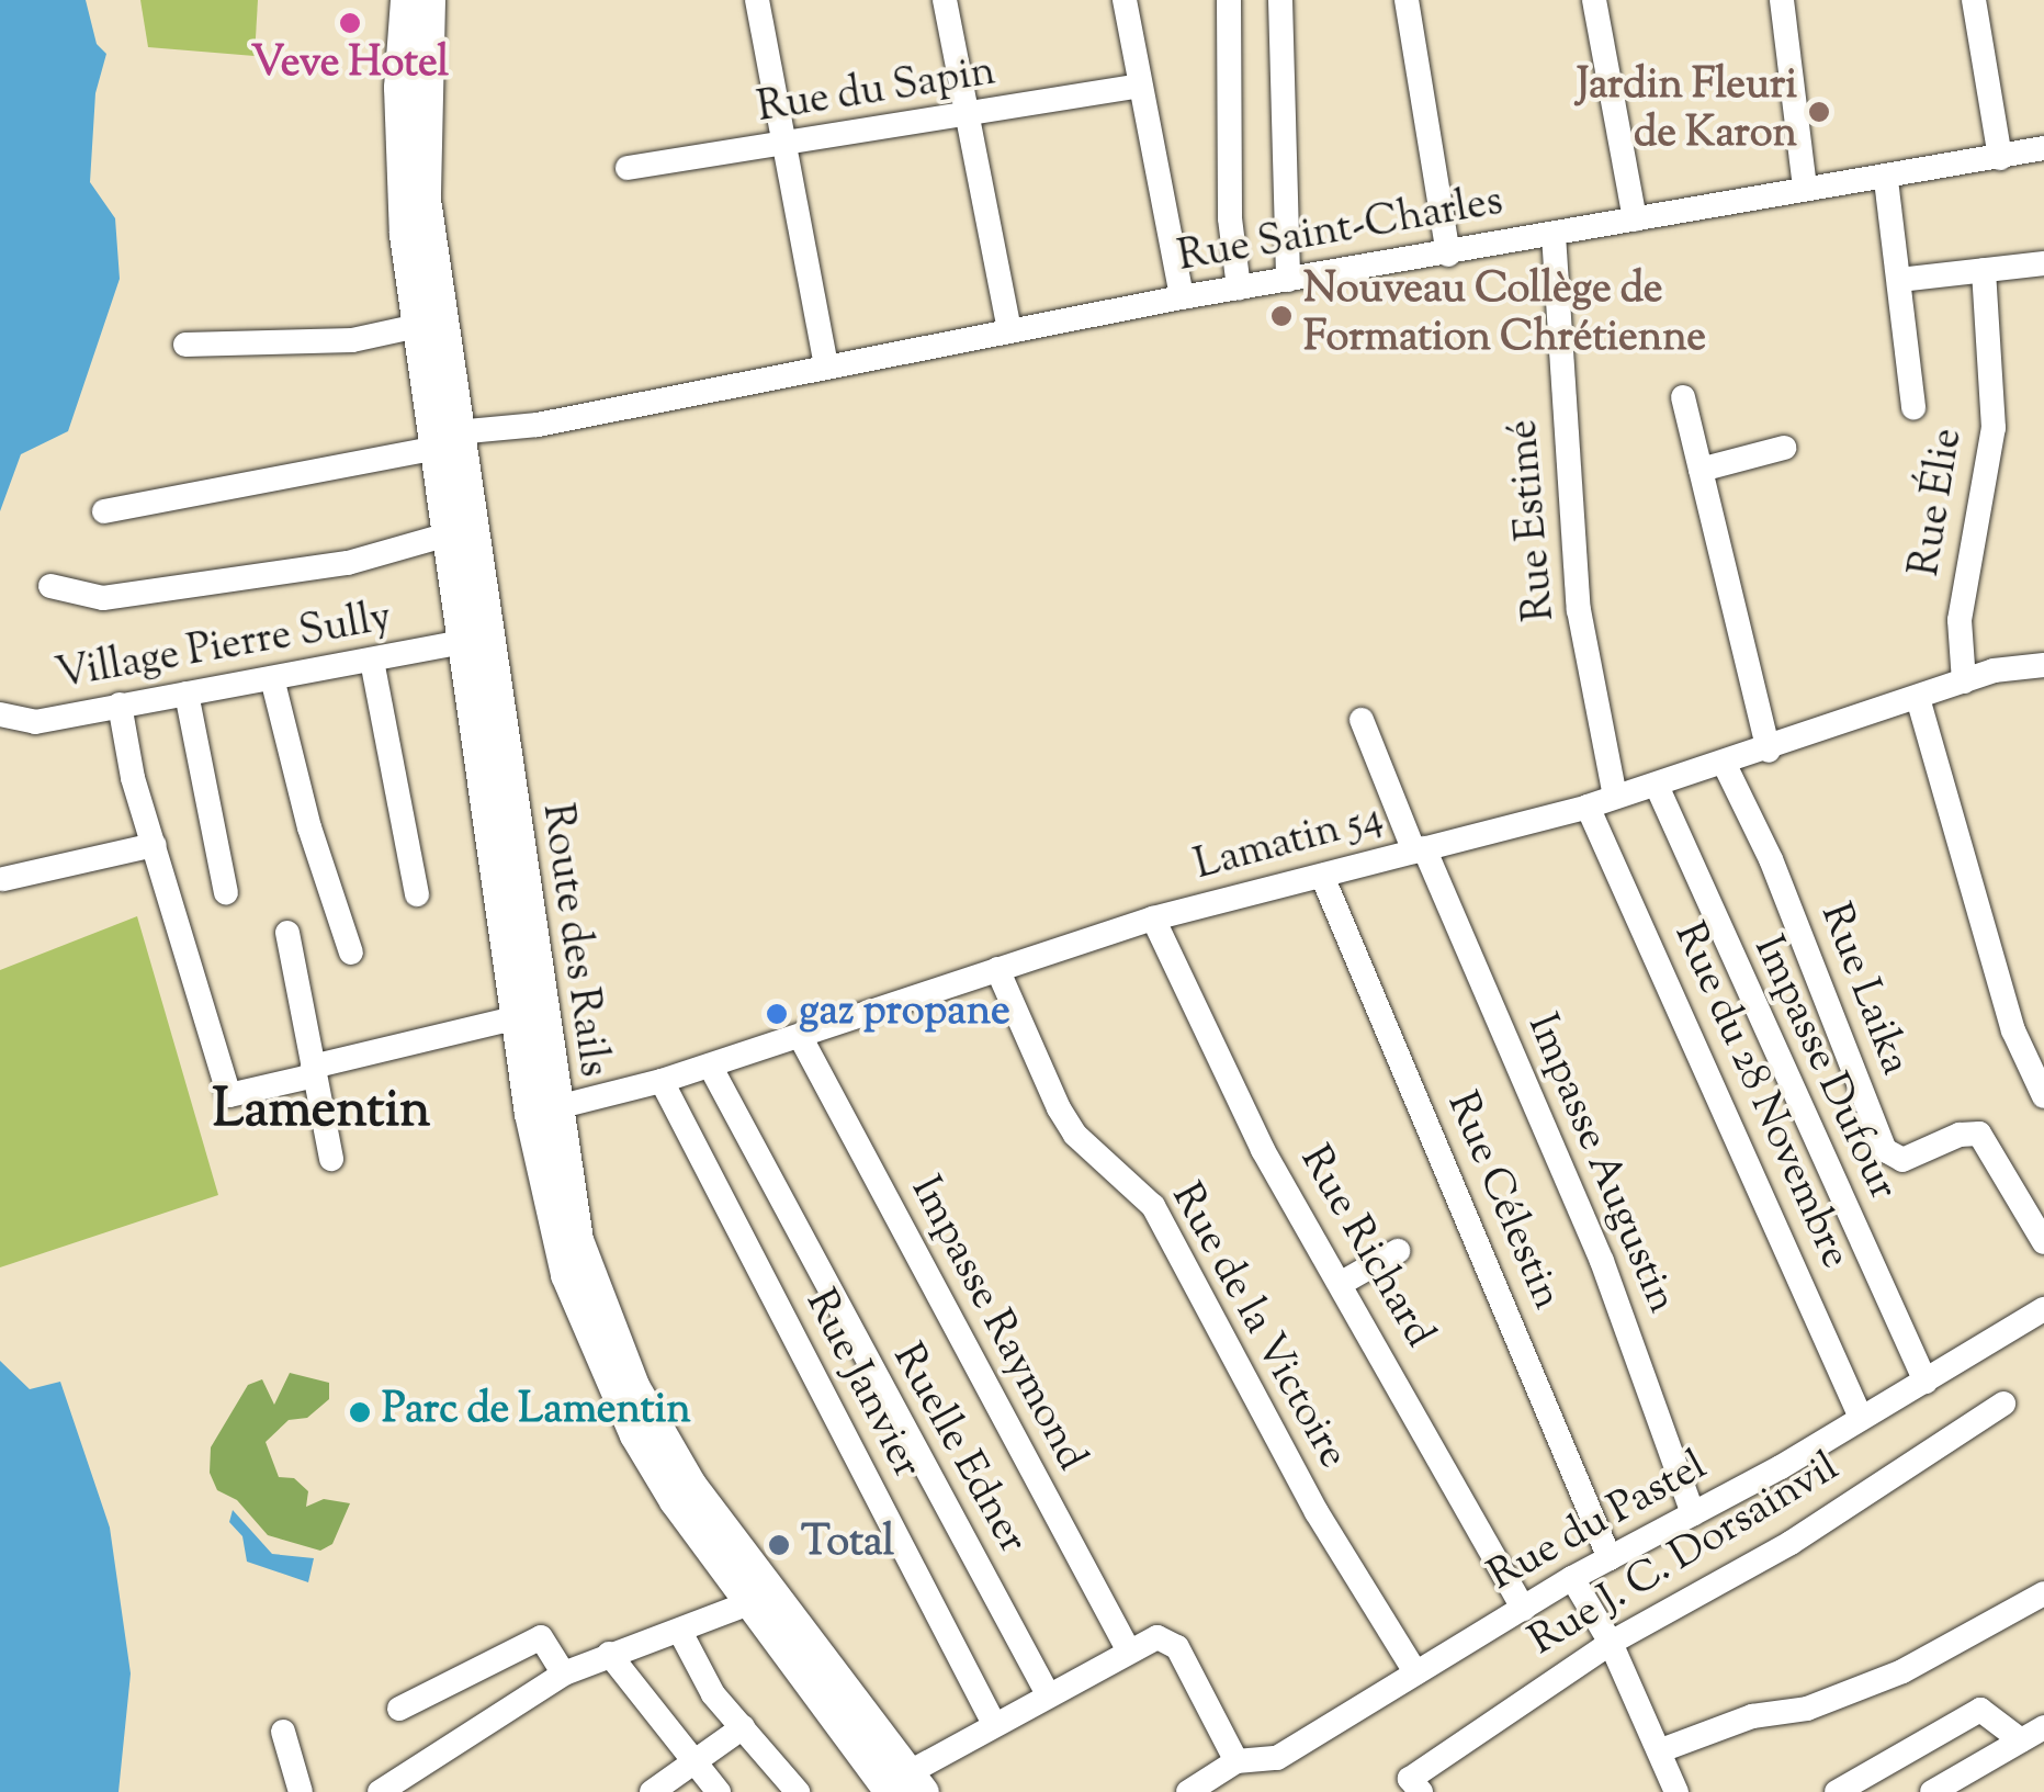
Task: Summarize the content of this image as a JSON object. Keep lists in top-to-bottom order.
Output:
{
  "streets": {
    "main road": ["Route des Rails"],
    "street": [
      "Rue du Sapin",
      "Rue Saint-Charles",
      "Rue Élie",
      "Rue Estimé",
      "Village Pierre Sully",
      "Lamatin 54",
      "Rue Laika",
      "Impasse Dufour",
      "Rue du 28 Novembre",
      "Impasse Augustin",
      "Rue Célestin",
      "Rue Richard",
      "Impasse Raymond",
      "Rue de la Victoire",
      "Rue Janvier",
      "Ruelle Edner",
      "Rue du Pastel",
      "Rue J. C. Dorsainvil"
    ]
  },
  "crossings": [
    ["Rue Saint-Charles", "Rue Estimé"],
    ["Rue Saint-Charles", "Route des Rails"],
    ["Rue Élie", "Lamatin 54"],
    ["Rue Estimé", "Lamatin 54"],
    ["Village Pierre Sully", "Route des Rails"],
    ["Lamatin 54", "Route des Rails"],
    ["Lamatin 54", "Rue Laika"],
    ["Lamatin 54", "Impasse Dufour"],
    ["Lamatin 54", "Rue du 28 Novembre"],
    ["Lamatin 54", "Impasse Augustin"],
    ["Lamatin 54", "Rue Célestin"],
    ["Lamatin 54", "Rue Richard"],
    ["Lamatin 54", "Impasse Raymond"],
    ["Lamatin 54", "Rue de la Victoire"],
    ["Lamatin 54", "Rue Janvier"],
    ["Lamatin 54", "Ruelle Edner"],
    ["Impasse Dufour", "Rue du Pastel"],
    ["Rue du 28 Novembre", "Rue du Pastel"],
    ["Impasse Augustin", "Rue du Pastel"],
    ["Rue Célestin", "Rue du Pastel"],
    ["Rue Richard", "Rue du Pastel"],
    ["Rue de la Victoire", "Rue du Pastel"]
  ],
  "districts": ["Lamentin"],
  "places": [
    "Veve Hotel",
    "Jardin Fleuri de Karon",
    "Nouveau Collège de Formation Chrétienne",
    "gaz propane",
    "Parc de Lamentin",
    "Total"
  ]
}
